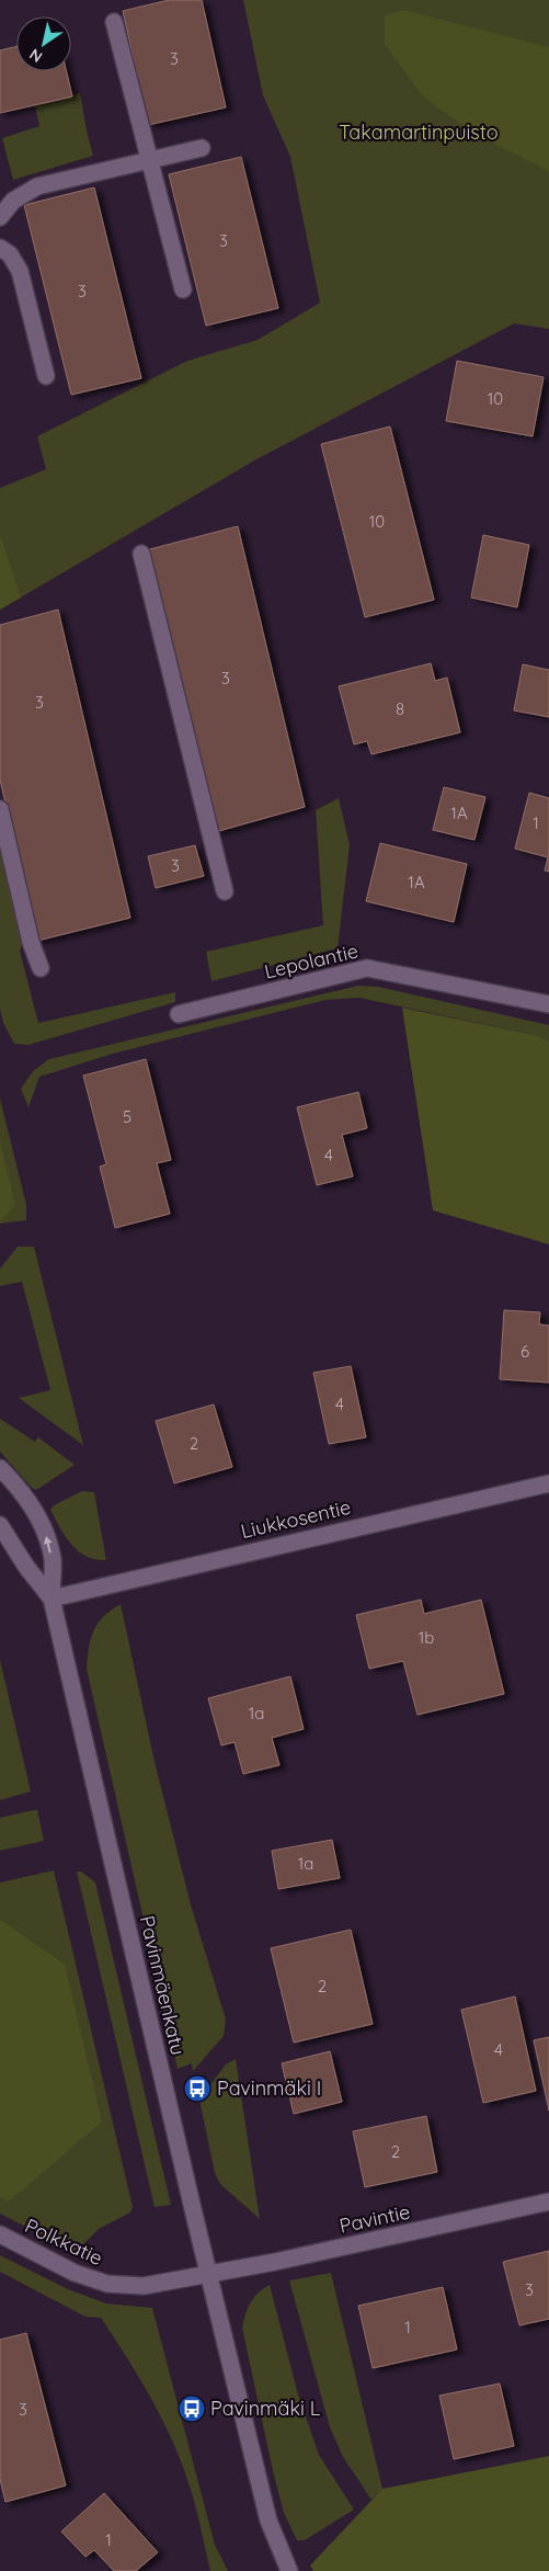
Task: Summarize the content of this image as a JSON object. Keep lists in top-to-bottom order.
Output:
{
  "streets": {
    "street": [
      "Lepolantie",
      "Liukkosentie",
      "Pavinmäenkatu",
      "Pavintie",
      "Polkkatie"
    ]
  },
  "crossings": [
    ["Liukkosentie", "Pavinmäenkatu"],
    ["Pavinmäenkatu", "Pavintie"],
    ["Pavinmäenkatu", "Polkkatie"],
    ["Pavintie", "Polkkatie"]
  ],
  "parks": ["Takamartinpuisto"],
  "places": {
    "bus stop": ["Pavinmäki I", "Pavinmäki L"]
  },
  "house_numbers": [
    "3",
    "3",
    "3",
    "10",
    "10",
    "3",
    "3",
    "8",
    "1A",
    "1",
    "3",
    "1A",
    "5",
    "4",
    "6",
    "4",
    "2",
    "1b",
    "1a",
    "1a",
    "2",
    "4",
    "2",
    "3",
    "1",
    "3",
    "1"
  ],
  "north": "bottom left"
}
